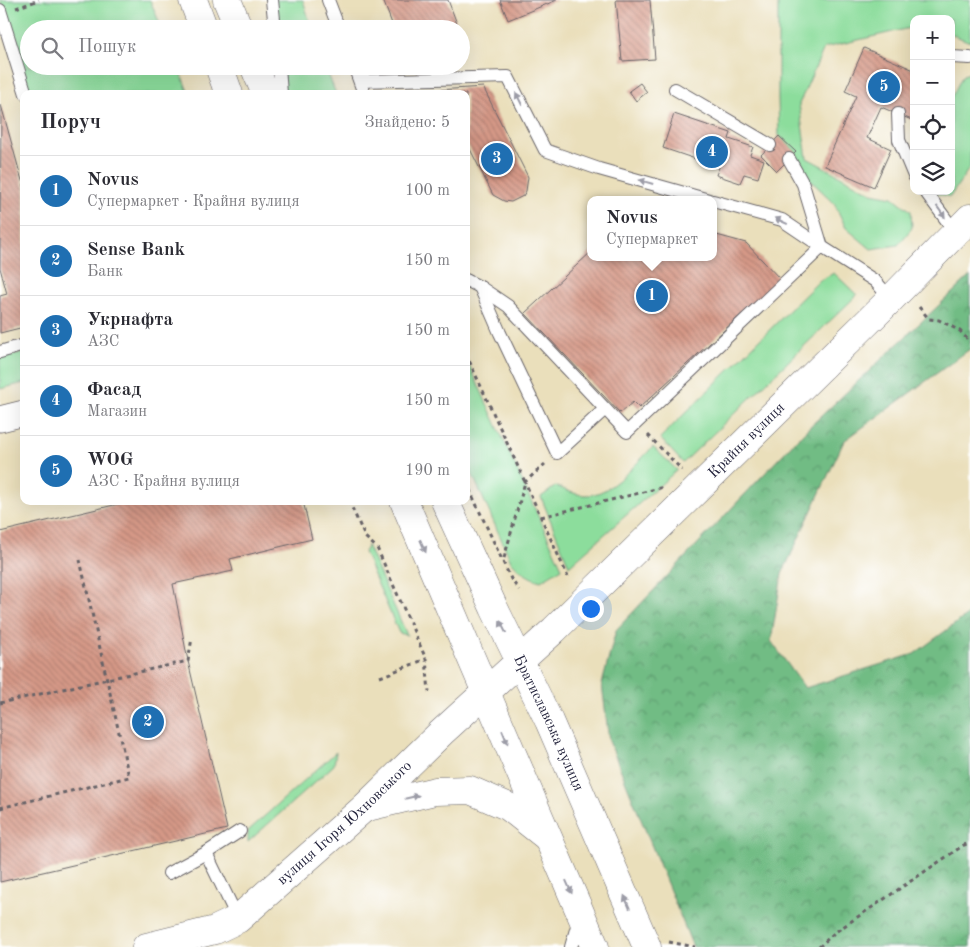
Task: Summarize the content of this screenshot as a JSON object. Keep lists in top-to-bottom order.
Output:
{
  "streets": {
    "street": ["Крайня вулиця", "Братиславська вулиця", "вулиця Ігоря Юхновського"]
  },
  "crossings": [
    ["Крайня вулиця", "Братиславська вулиця"],
    ["Крайня вулиця", "вулиця Ігоря Юхновського"],
    ["Братиславська вулиця", "вулиця Ігоря Юхновського"]
  ],
  "page": {
    "map_buttons": ["+", "−"],
    "search": "Пошук",
    "pins": [
      "5",
      "4",
      "3",
      "1",
      "2"
    ],
    "heading": ["Поруч", "Знайдено: 5"],
    "list": [
      {
        "mark": "1",
        "name": "Novus",
        "note": "Супермаркет · Крайня вулиця",
        "value": "100 m"
      },
      {
        "mark": "2",
        "name": "Sense Bank",
        "note": "Банк",
        "value": "150 m"
      },
      {
        "mark": "3",
        "name": "Укрнафта",
        "note": "АЗС",
        "value": "150 m"
      },
      {
        "mark": "4",
        "name": "Фасад",
        "note": "Магазин",
        "value": "150 m"
      },
      {
        "mark": "5",
        "name": "WOG",
        "note": "АЗС · Крайня вулиця",
        "value": "190 m"
      }
    ],
    "popup": ["Novus", "Супермаркет"]
  }
}
